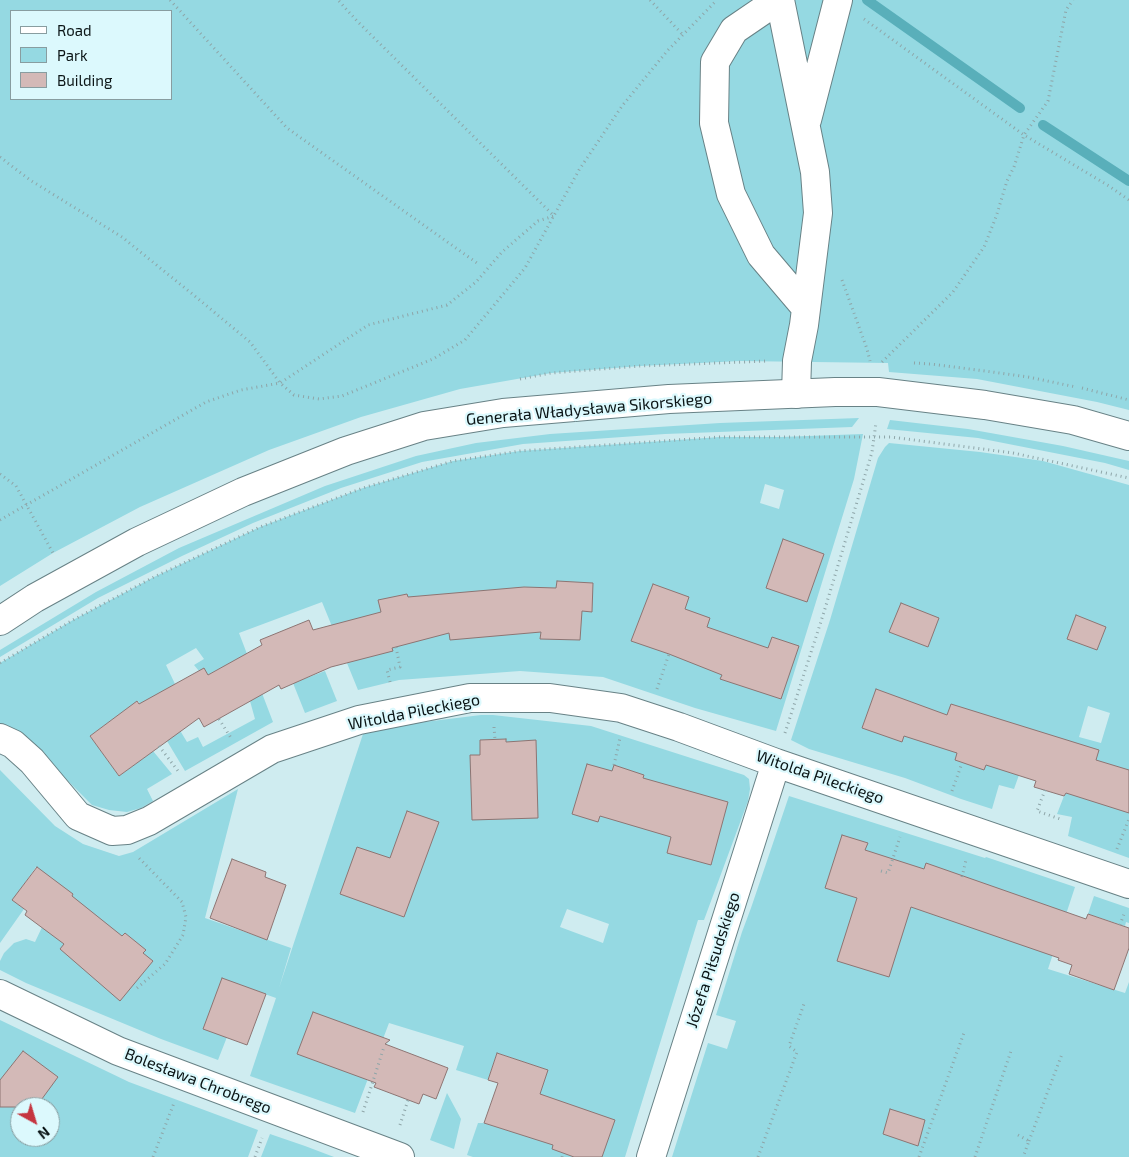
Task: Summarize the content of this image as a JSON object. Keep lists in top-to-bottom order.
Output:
{
  "streets": {
    "street": [
      "Generała Władysława Sikorskiego",
      "Witolda Pileckiego",
      "Józefa Piłsudskiego",
      "Bolesława Chrobrego"
    ]
  },
  "crossings": [
    ["Witolda Pileckiego", "Józefa Piłsudskiego"]
  ],
  "legend": ["Road", "Park", "Building"],
  "north": "bottom right"
}
